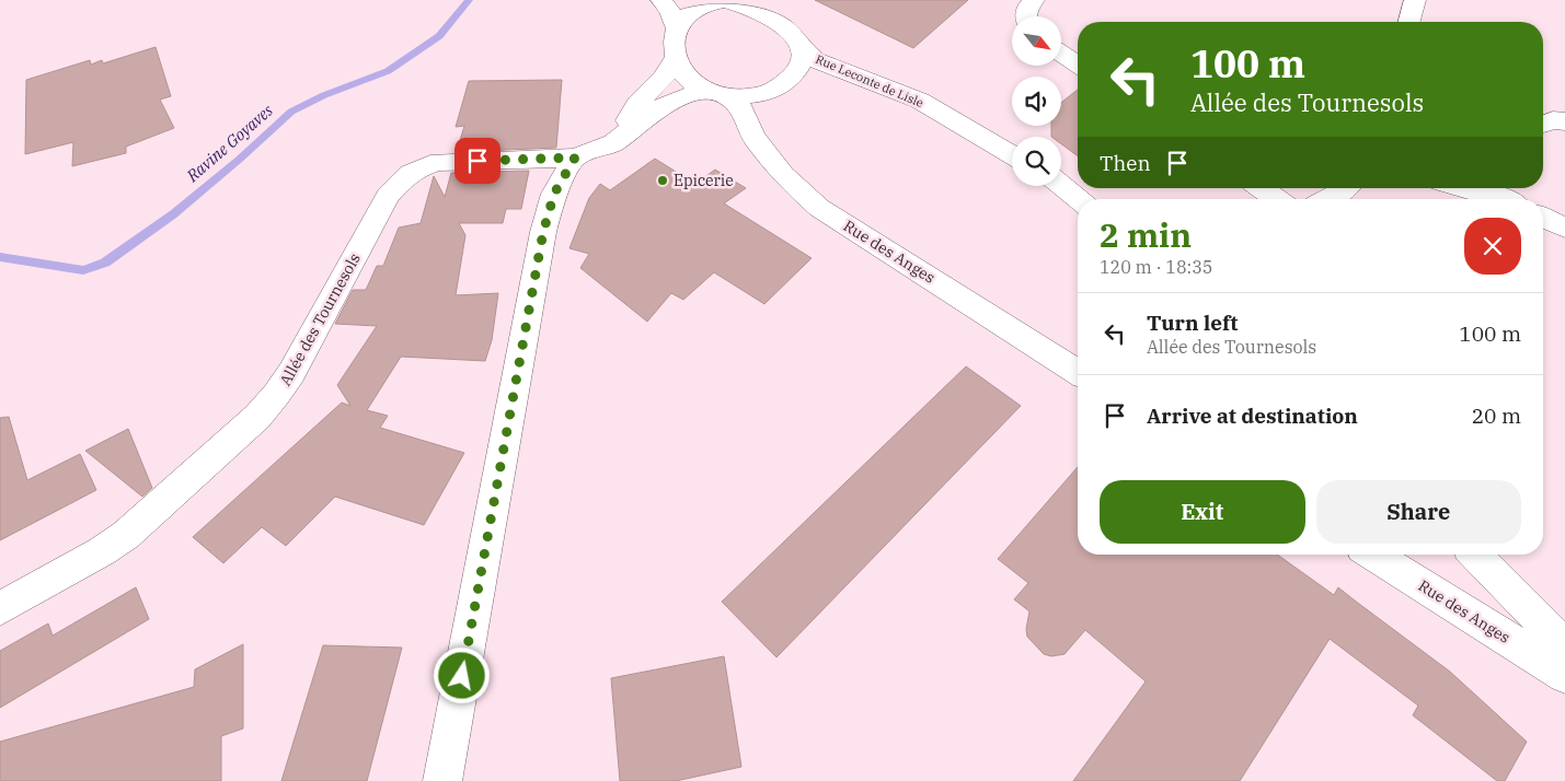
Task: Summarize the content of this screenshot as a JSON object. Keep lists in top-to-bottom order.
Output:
{
  "streets": {
    "street": ["Rue Leconte de Lisle", "Rue des Anges", "Allée des Tournesols"]
  },
  "crossings": [
    ["Rue Leconte de Lisle", "Rue des Anges"],
    ["Rue Leconte de Lisle", "Allée des Tournesols"],
    ["Rue des Anges", "Allée des Tournesols"]
  ],
  "water": ["Ravine Goyaves"],
  "places": ["Epicerie"],
  "north": "bottom right",
  "page": {
    "turn": ["100 m", "Allée des Tournesols"],
    "then": "Then",
    "heading": ["2 min", "120 m · 18:35"],
    "list": [
      {
        "name": "Turn left",
        "note": "Allée des Tournesols",
        "value": "100 m"
      },
      {
        "name": "Arrive at destination",
        "value": "20 m"
      }
    ],
    "buttons": ["Exit", "Share"]
  }
}
